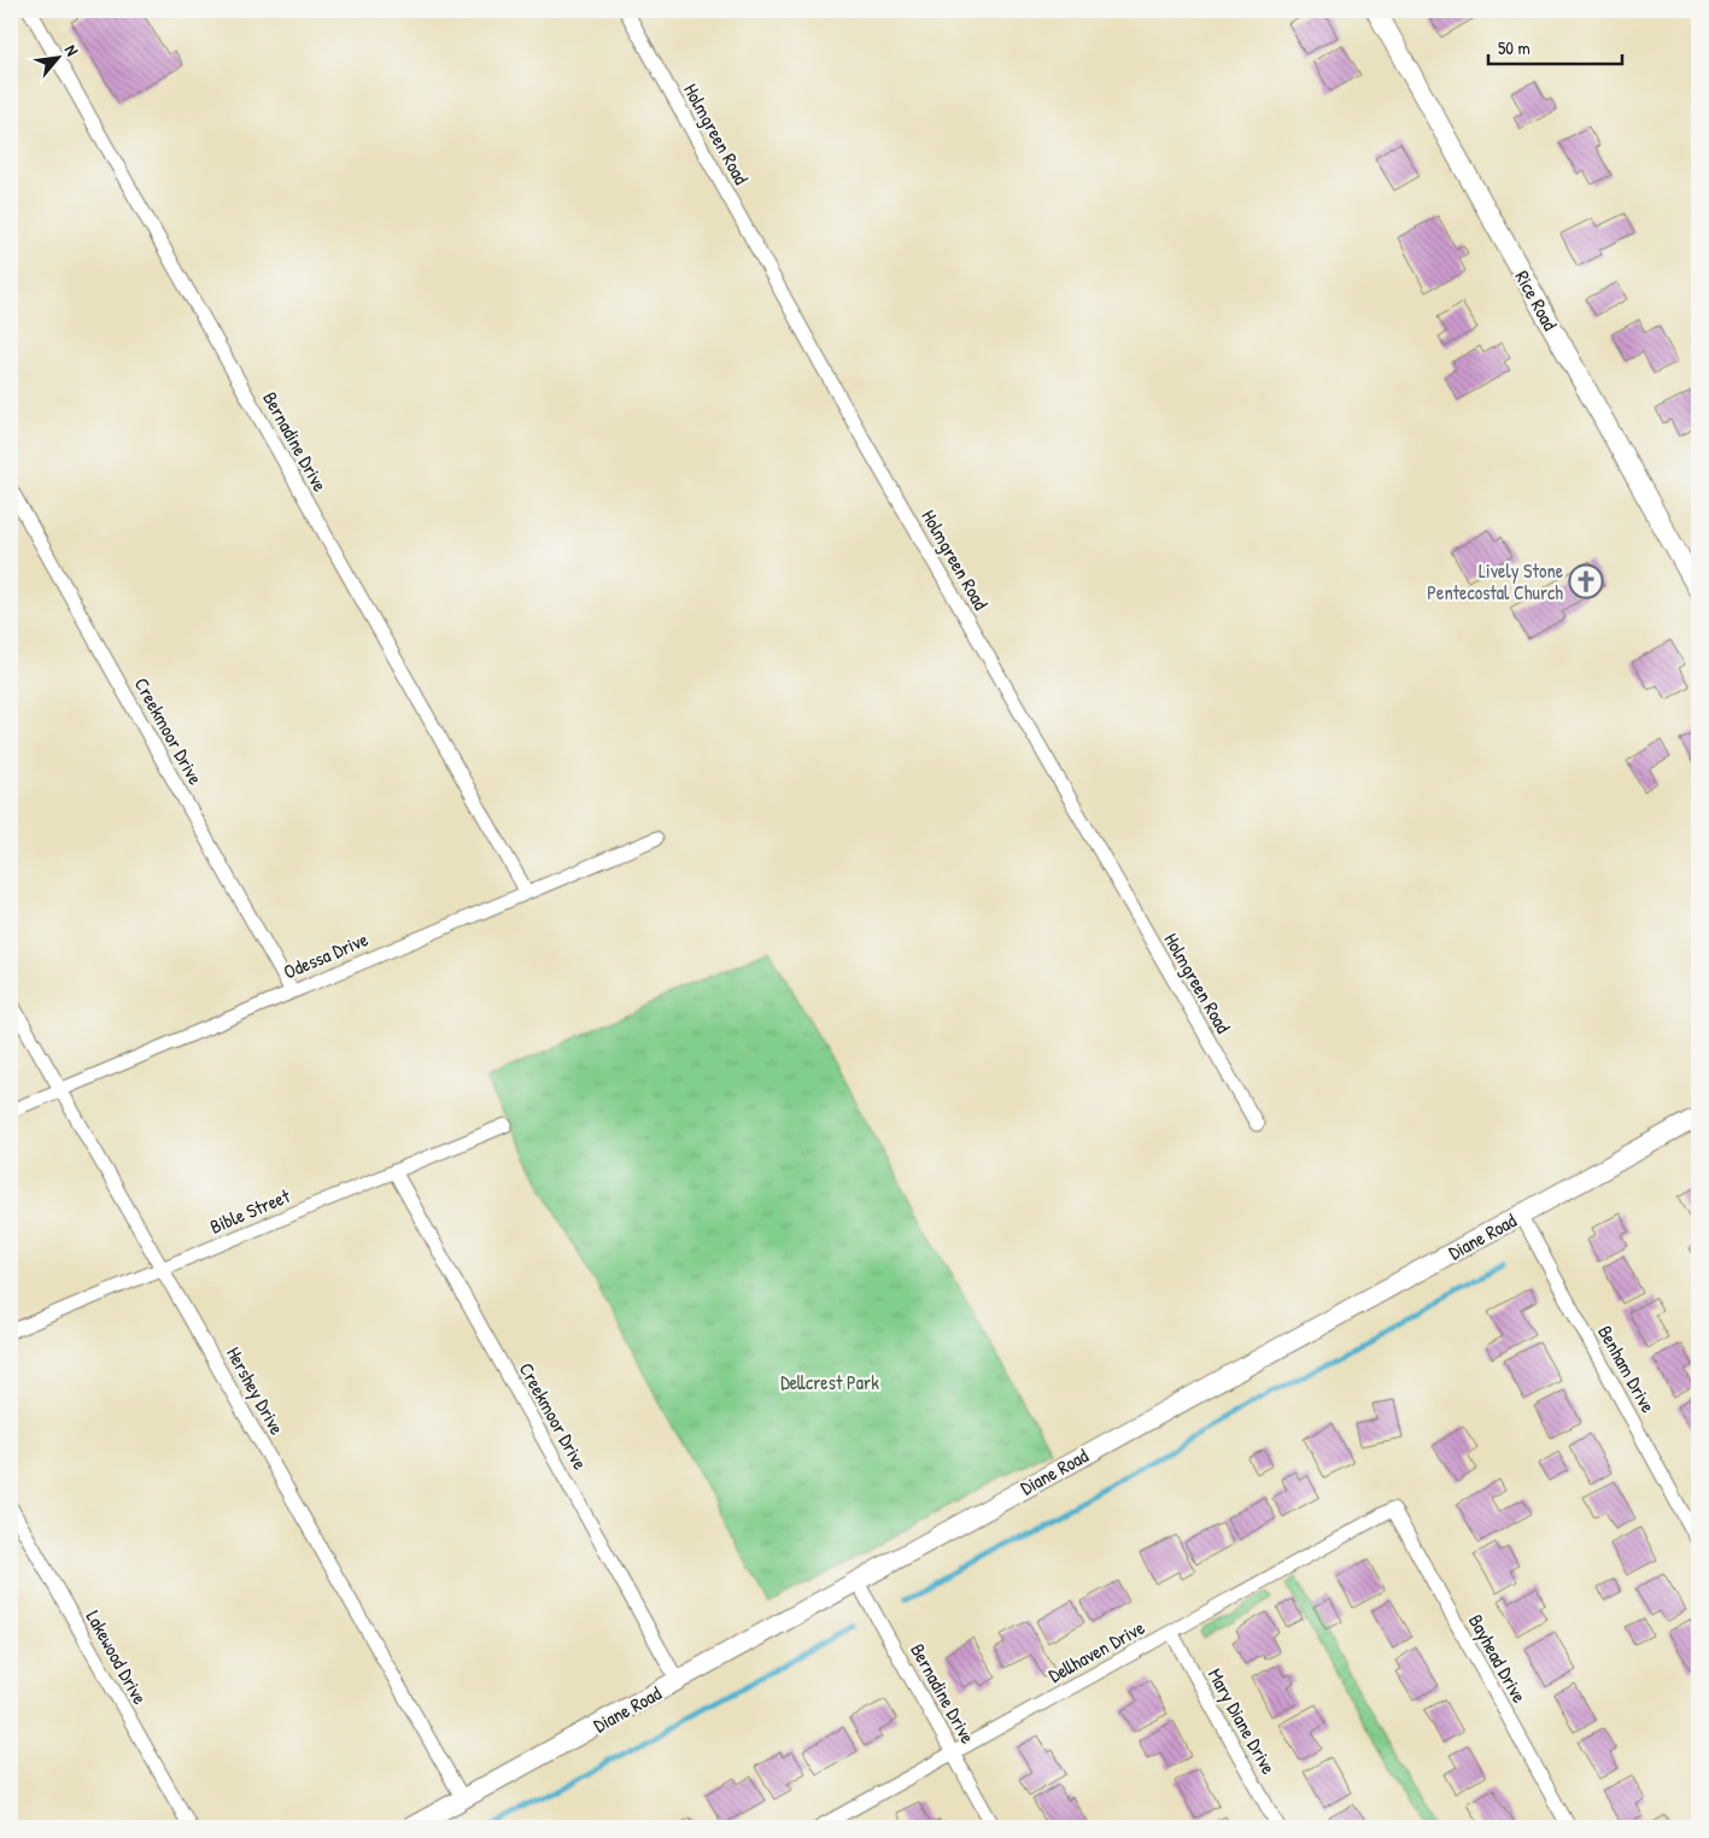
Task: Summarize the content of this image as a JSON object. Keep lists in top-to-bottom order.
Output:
{
  "streets": {
    "street": [
      "Holmgreen Road",
      "Rice Road",
      "Bernadine Drive",
      "Creekmoor Drive",
      "Odessa Drive",
      "Bible Street",
      "Diane Road",
      "Benham Drive",
      "Hershey Drive",
      "Dellhaven Drive",
      "Lakewood Drive",
      "Bayhead Drive",
      "Mary Diane Drive"
    ]
  },
  "crossings": [
    ["Bernadine Drive", "Odessa Drive"],
    ["Bernadine Drive", "Diane Road"],
    ["Bernadine Drive", "Dellhaven Drive"],
    ["Creekmoor Drive", "Odessa Drive"],
    ["Creekmoor Drive", "Bible Street"],
    ["Creekmoor Drive", "Diane Road"],
    ["Odessa Drive", "Hershey Drive"],
    ["Bible Street", "Hershey Drive"],
    ["Diane Road", "Benham Drive"],
    ["Diane Road", "Hershey Drive"],
    ["Dellhaven Drive", "Bayhead Drive"],
    ["Dellhaven Drive", "Mary Diane Drive"]
  ],
  "parks": ["Dellcrest Park"],
  "places": {
    "church": ["Lively Stone Pentecostal Church"]
  },
  "scale_bar": "50 m",
  "north": "top right"
}
